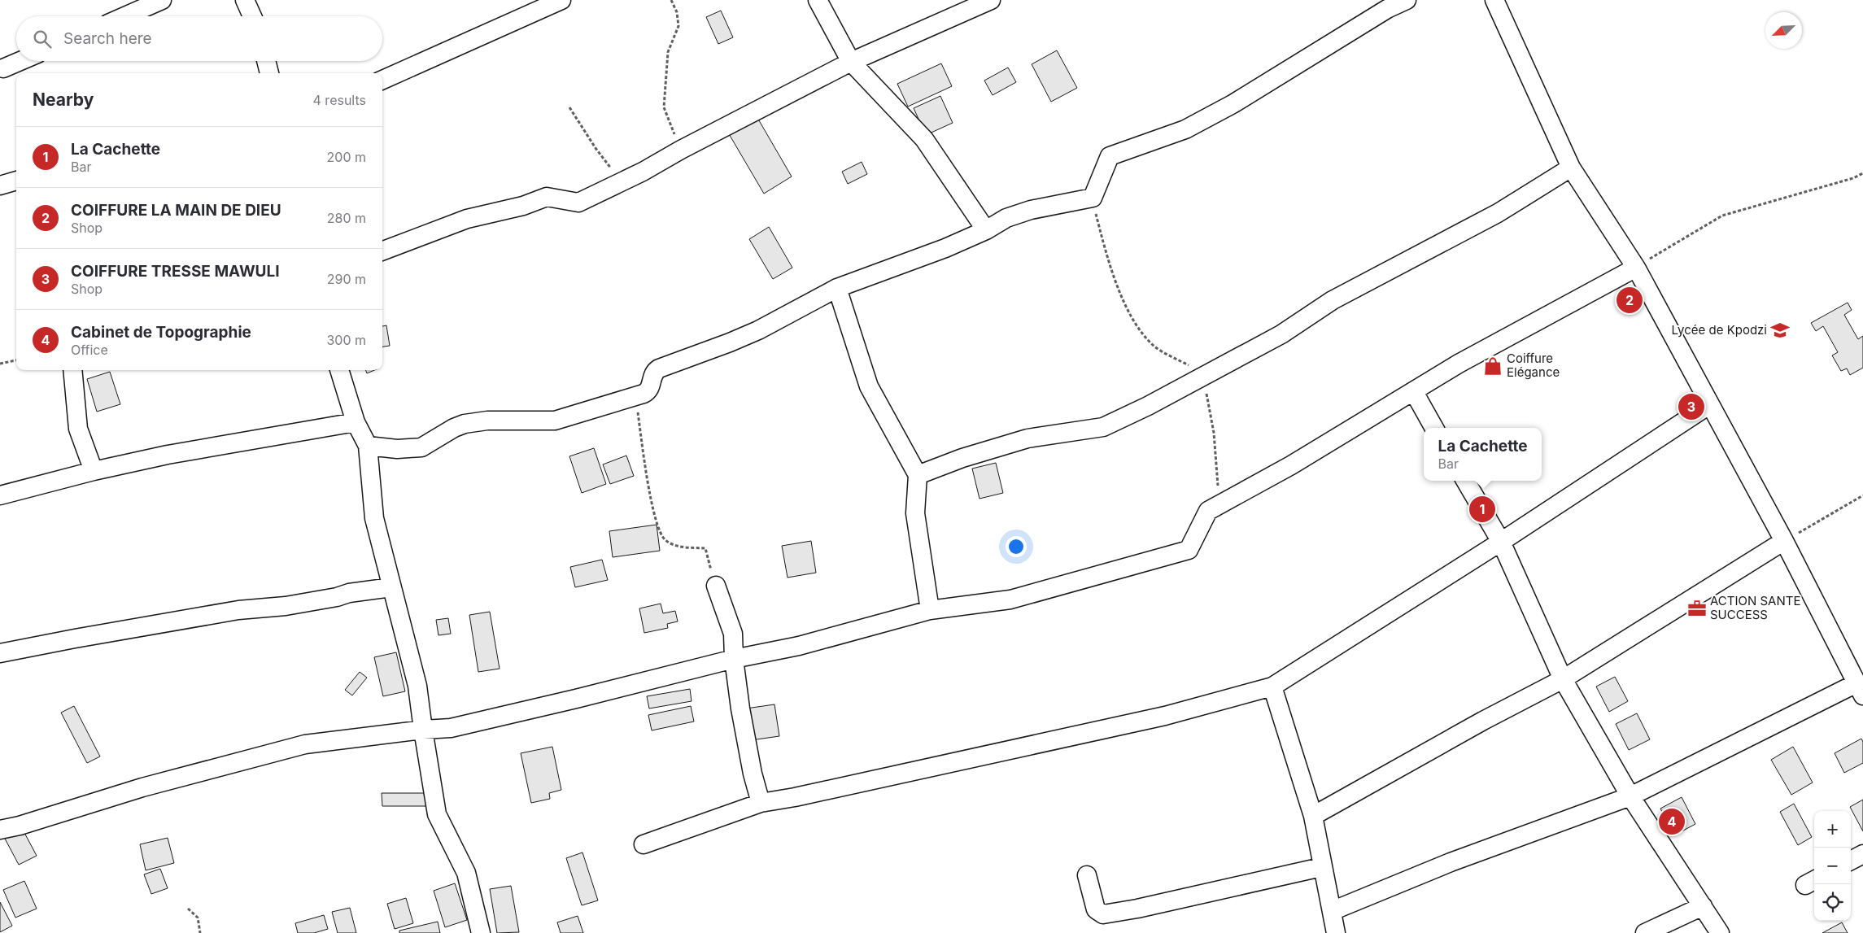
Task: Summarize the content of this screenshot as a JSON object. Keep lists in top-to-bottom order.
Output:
{
  "places": {
    "school or university": ["Lycée de Kpodzi"],
    "shop": ["Coiffure Elégance"],
    "office": ["ACTION SANTE SUCCESS"]
  },
  "north": "bottom left",
  "page": {
    "search": "Search here",
    "heading": ["Nearby", "4 results"],
    "list": [
      {
        "mark": "1",
        "name": "La Cachette",
        "note": "Bar",
        "value": "200 m"
      },
      {
        "mark": "2",
        "name": "COIFFURE LA MAIN DE DIEU",
        "note": "Shop",
        "value": "280 m"
      },
      {
        "mark": "3",
        "name": "COIFFURE TRESSE MAWULI",
        "note": "Shop",
        "value": "290 m"
      },
      {
        "mark": "4",
        "name": "Cabinet de Topographie",
        "note": "Office",
        "value": "300 m"
      }
    ],
    "pins": [
      "2",
      "3",
      "1",
      "4"
    ],
    "popup": ["La Cachette", "Bar"],
    "map_buttons": ["+", "−"]
  }
}
